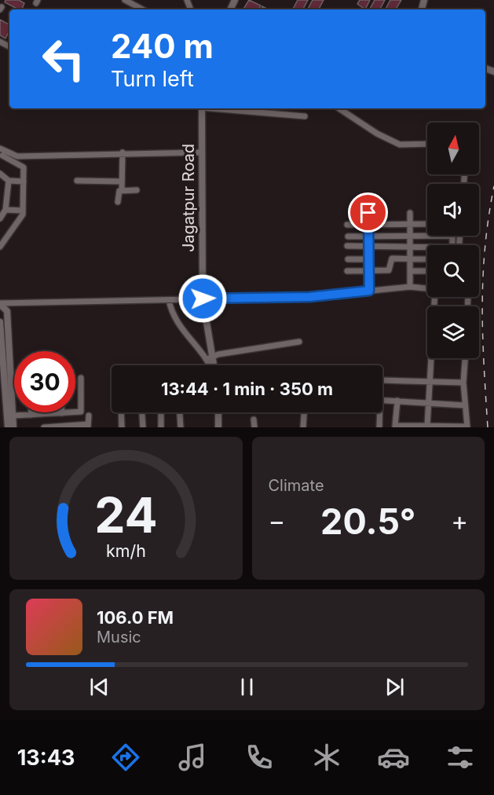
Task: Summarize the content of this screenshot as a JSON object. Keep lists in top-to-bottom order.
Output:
{
  "streets": {
    "street": ["Jagatpur Road"]
  },
  "north": "top",
  "page": {
    "turn": ["240 m", "Turn left"],
    "limit": "30",
    "trip": "13:44 · 1 min · 350 m",
    "tile": "Climate",
    "heat": ["−", "20.5°", "+"],
    "song": ["106.0 FM", "Music"],
    "tabs": "13:43",
    "gauge": ["24", "km/h"]
  }
}
